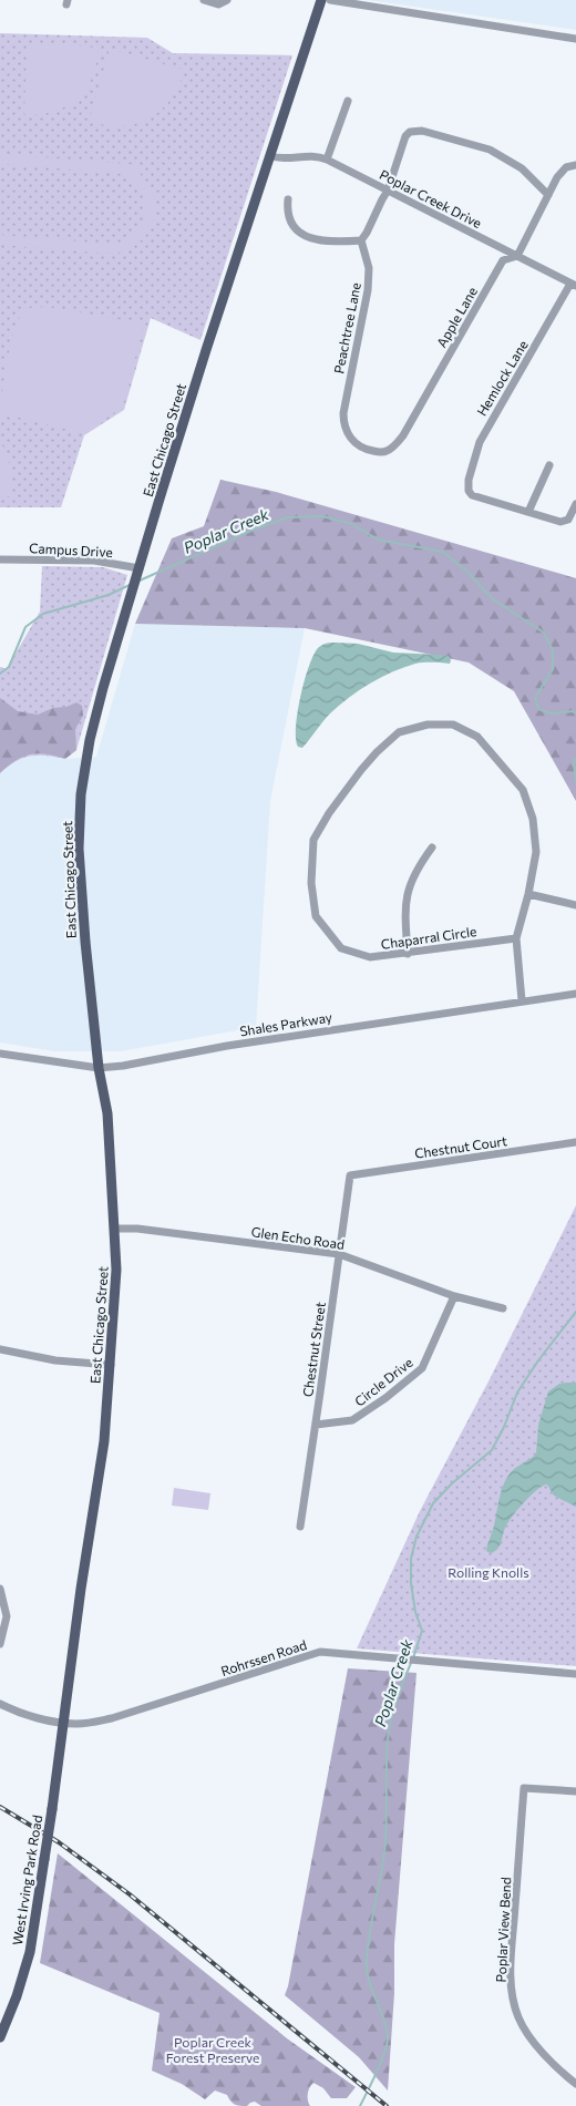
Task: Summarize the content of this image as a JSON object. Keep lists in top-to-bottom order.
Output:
{
  "streets": {
    "main road": ["East Chicago Street", "West Irving Park Road"],
    "street": [
      "Poplar Creek Drive",
      "Apple Lane",
      "Peachtree Lane",
      "Hemlock Lane",
      "Campus Drive",
      "Chaparral Circle",
      "Shales Parkway",
      "Chestnut Court",
      "Glen Echo Road",
      "Chestnut Street",
      "Circle Drive",
      "Rohrssen Road",
      "Poplar View Bend"
    ]
  },
  "crossings": [
    ["Poplar Creek Drive", "Apple Lane"],
    ["Poplar Creek Drive", "Hemlock Lane"],
    ["Poplar Creek Drive", "East Chicago Street"],
    ["Apple Lane", "Peachtree Lane"],
    ["East Chicago Street", "Campus Drive"],
    ["East Chicago Street", "Shales Parkway"],
    ["East Chicago Street", "Glen Echo Road"],
    ["East Chicago Street", "Rohrssen Road"],
    ["East Chicago Street", "West Irving Park Road"],
    ["Chaparral Circle", "Shales Parkway"],
    ["Chestnut Court", "Chestnut Street"],
    ["Glen Echo Road", "Chestnut Street"],
    ["Glen Echo Road", "Circle Drive"],
    ["Chestnut Street", "Circle Drive"],
    ["Rohrssen Road", "West Irving Park Road"]
  ],
  "water": ["Poplar Creek"],
  "parks": ["Rolling Knolls", "Poplar Creek Forest Preserve"]
}
